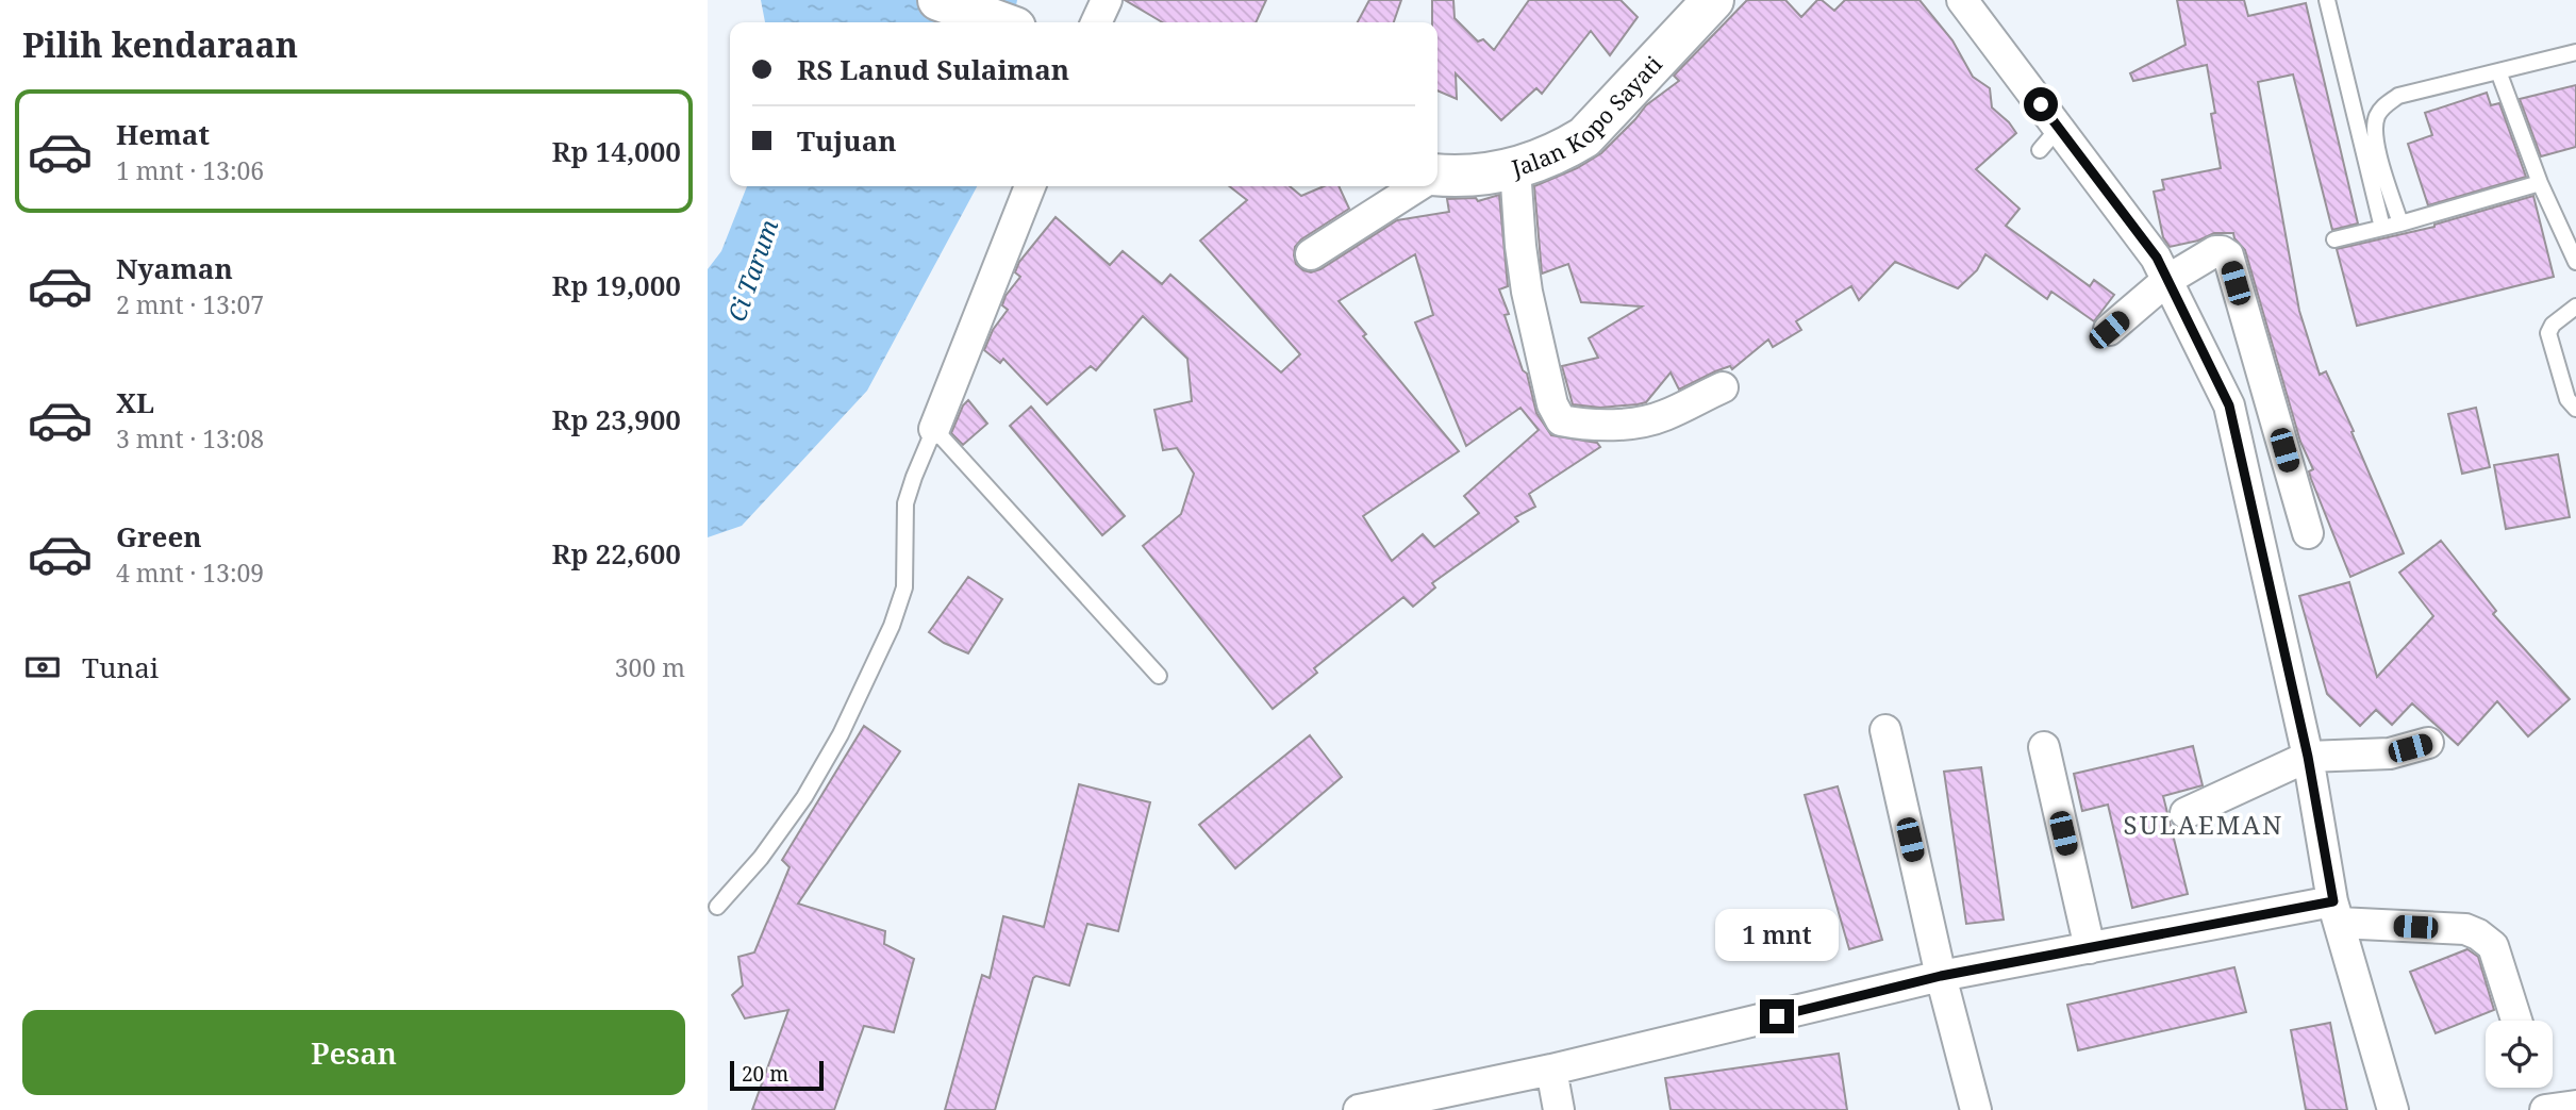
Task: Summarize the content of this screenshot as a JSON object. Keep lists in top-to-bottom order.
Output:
{
  "streets": {
    "main road": ["Jalan Kopo Sayati"]
  },
  "districts": ["SULAEMAN"],
  "water": ["Ci Tarum"],
  "scale_bar": "20 m",
  "page": {
    "heading": "Pilih kendaraan",
    "banner": ["RS Lanud Sulaiman", "Tujuan"],
    "list": [
      {
        "name": "Hemat",
        "note": "1 mnt · 13:06",
        "value": "Rp 14,000"
      },
      {
        "name": "Nyaman",
        "note": "2 mnt · 13:07",
        "value": "Rp 19,000"
      },
      {
        "name": "XL",
        "note": "3 mnt · 13:08",
        "value": "Rp 23,900"
      },
      {
        "name": "Green",
        "note": "4 mnt · 13:09",
        "value": "Rp 22,600"
      }
    ],
    "pay": ["Tunai", "300 m"],
    "bubble": "1 mnt",
    "buttons": "Pesan",
    "scale": "20 m"
  }
}
